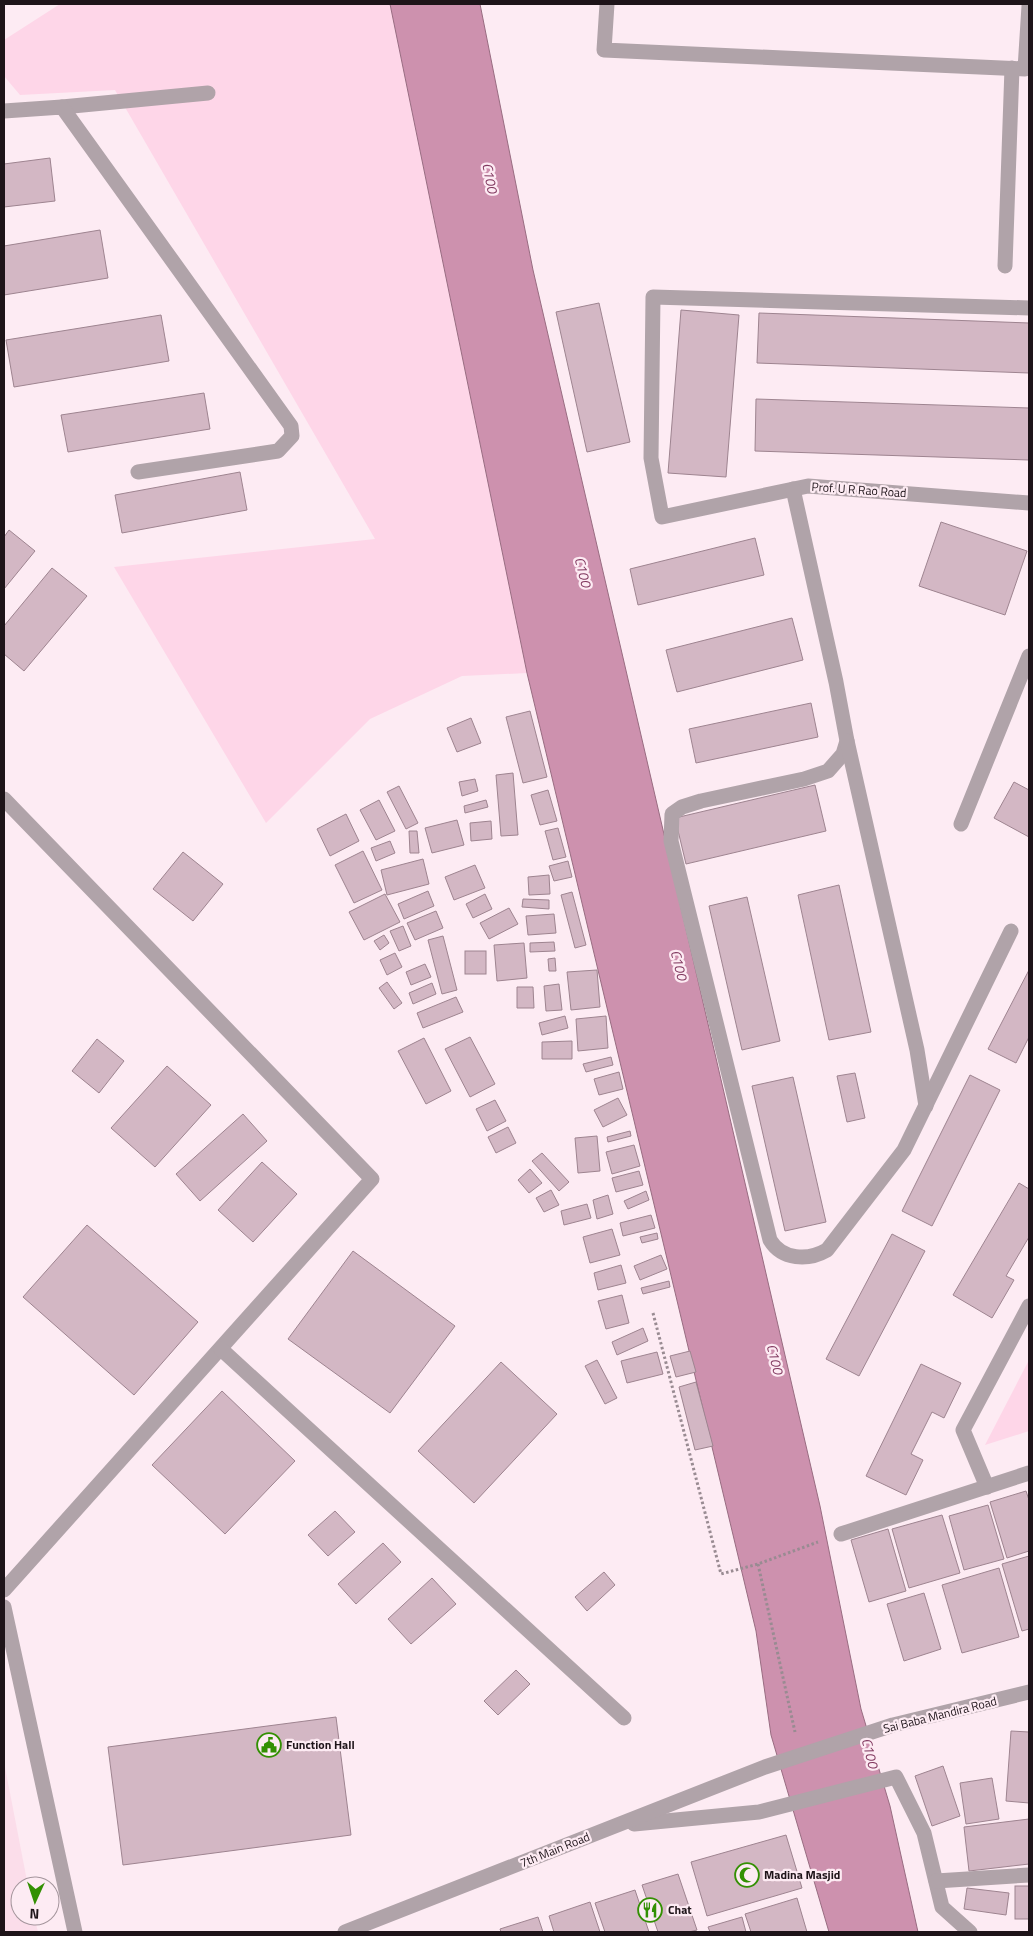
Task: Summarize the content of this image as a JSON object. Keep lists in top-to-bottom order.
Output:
{
  "streets": {
    "street": ["Prof. U R Rao Road", "Sai Baba Mandira Road", "7th Main Road"]
  },
  "crossings": [
    ["Sai Baba Mandira Road", "7th Main Road"]
  ],
  "water": ["C100"],
  "places": {
    "public building": ["Function Hall"],
    "mosque": ["Madina Masjid"],
    "restaurant": ["Chat"]
  },
  "north": "bottom"
}
